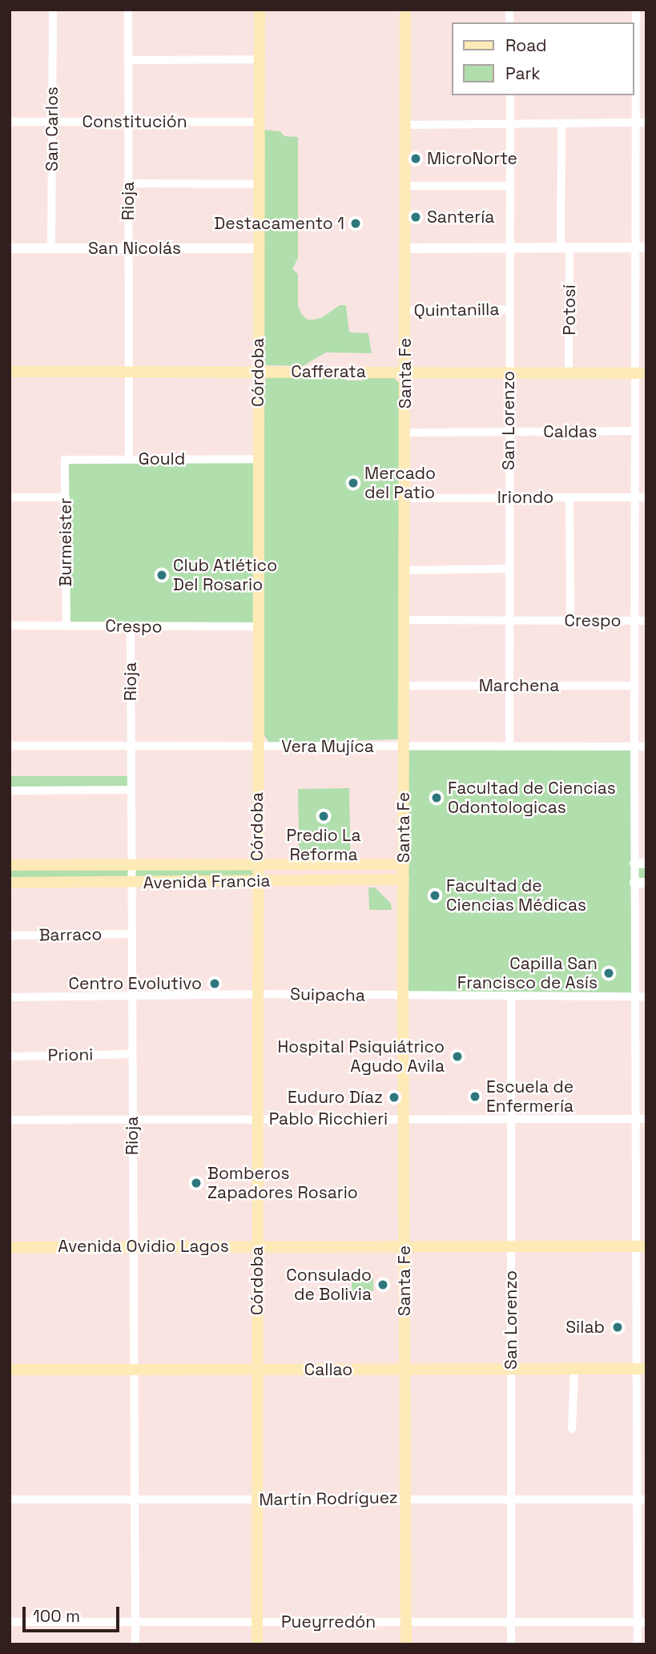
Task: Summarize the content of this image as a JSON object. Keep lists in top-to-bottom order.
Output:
{
  "streets": {
    "main road": [
      "Cafferata",
      "Córdoba",
      "Santa Fe",
      "Avenida Francia",
      "Avenida Ovidio Lagos",
      "Callao"
    ],
    "street": [
      "Constitución",
      "San Carlos",
      "Rioja",
      "San Nicolás",
      "Quintanilla",
      "Potosí",
      "San Lorenzo",
      "Caldas",
      "Gould",
      "Iriondo",
      "Burmeister",
      "Crespo",
      "Marchena",
      "Vera Mujíca",
      "Barraco",
      "Suipacha",
      "Prioni",
      "Pablo Ricchieri",
      "Martín Rodríguez",
      "Pueyrredón"
    ]
  },
  "crossings": [
    ["Constitución", "San Carlos"],
    ["Constitución", "Rioja"],
    ["Constitución", "Córdoba"],
    ["San Carlos", "San Nicolás"],
    ["Rioja", "San Nicolás"],
    ["Rioja", "Cafferata"],
    ["Rioja", "Gould"],
    ["Rioja", "Crespo"],
    ["Rioja", "Vera Mujíca"],
    ["Rioja", "Avenida Francia"],
    ["Rioja", "Barraco"],
    ["Rioja", "Suipacha"],
    ["Rioja", "Prioni"],
    ["Rioja", "Pablo Ricchieri"],
    ["Rioja", "Avenida Ovidio Lagos"],
    ["Rioja", "Callao"],
    ["Rioja", "Martín Rodríguez"],
    ["Rioja", "Pueyrredón"],
    ["San Nicolás", "Córdoba"],
    ["Quintanilla", "Santa Fe"],
    ["Quintanilla", "San Lorenzo"],
    ["Potosí", "Cafferata"],
    ["Cafferata", "Córdoba"],
    ["Cafferata", "Santa Fe"],
    ["Cafferata", "San Lorenzo"],
    ["Córdoba", "Gould"],
    ["Córdoba", "Crespo"],
    ["Córdoba", "Vera Mujíca"],
    ["Córdoba", "Avenida Francia"],
    ["Córdoba", "Suipacha"],
    ["Córdoba", "Pablo Ricchieri"],
    ["Córdoba", "Avenida Ovidio Lagos"],
    ["Córdoba", "Callao"],
    ["Córdoba", "Martín Rodríguez"],
    ["Córdoba", "Pueyrredón"],
    ["Santa Fe", "Caldas"],
    ["Santa Fe", "Iriondo"],
    ["Santa Fe", "Crespo"],
    ["Santa Fe", "Marchena"],
    ["Santa Fe", "Vera Mujíca"],
    ["Santa Fe", "Avenida Francia"],
    ["Santa Fe", "Suipacha"],
    ["Santa Fe", "Pablo Ricchieri"],
    ["Santa Fe", "Avenida Ovidio Lagos"],
    ["Santa Fe", "Callao"],
    ["Santa Fe", "Martín Rodríguez"],
    ["Santa Fe", "Pueyrredón"],
    ["San Lorenzo", "Caldas"],
    ["San Lorenzo", "Iriondo"],
    ["San Lorenzo", "Crespo"],
    ["San Lorenzo", "Marchena"],
    ["San Lorenzo", "Vera Mujíca"],
    ["San Lorenzo", "Suipacha"],
    ["San Lorenzo", "Pablo Ricchieri"],
    ["San Lorenzo", "Avenida Ovidio Lagos"],
    ["San Lorenzo", "Callao"],
    ["San Lorenzo", "Martín Rodríguez"],
    ["San Lorenzo", "Pueyrredón"],
    ["Gould", "Burmeister"],
    ["Burmeister", "Crespo"]
  ],
  "places": [
    "MicroNorte",
    "Santería",
    "Destacamento 1",
    "Mercado del Patio",
    "Club Atlético Del Rosario",
    "Facultad de Ciencias Odontologicas",
    "Predio La Reforma",
    "Facultad de Ciencias Médicas",
    "Capilla San Francisco de Asís",
    "Centro Evolutivo",
    "Hospital Psiquiátrico Agudo Avila",
    "Escuela de Enfermería",
    "Euduro Díaz",
    "Bomberos Zapadores Rosario",
    "Consulado de Bolivia",
    "Silab"
  ],
  "legend": ["Road", "Park"],
  "scale_bar": "100 m"
}
